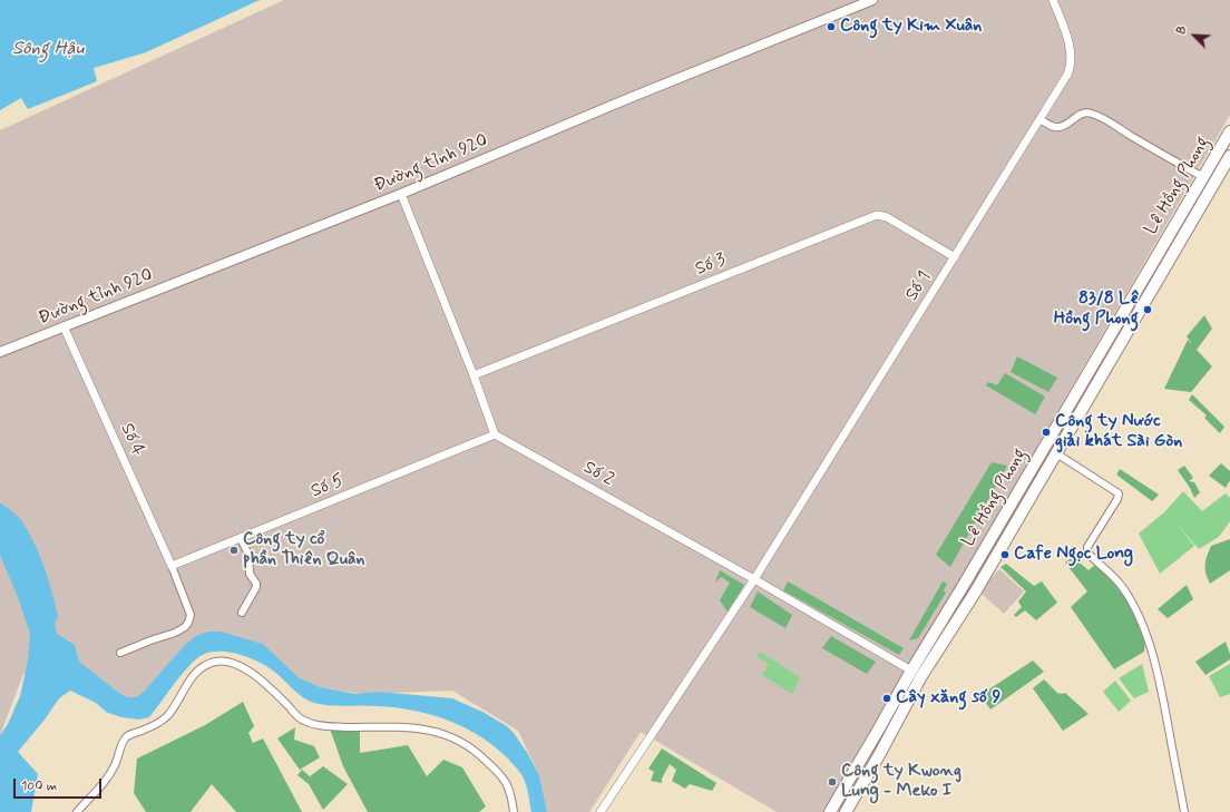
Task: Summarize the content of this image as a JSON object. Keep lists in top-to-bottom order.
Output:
{
  "streets": {
    "highway": ["Lê Hồng Phong"],
    "main road": ["Đường tỉnh 920"],
    "street": [
      "Số 3",
      "Số 1",
      "Số 4",
      "Số 2",
      "Số 5"
    ]
  },
  "crossings": [
    ["Đường tỉnh 920", "Số 4"],
    ["Lê Hồng Phong", "Số 2"],
    ["Số 3", "Số 1"],
    ["Số 1", "Số 2"],
    ["Số 4", "Số 5"],
    ["Số 2", "Số 5"]
  ],
  "water": ["Sông Hậu"],
  "places": [
    "Công ty Kim Xuân",
    "83/8 Lê Hồng Phong",
    "Công ty Nước giải khát Sài Gòn",
    "Công ty cổ phần Thiên Quân",
    "Cafe Ngọc Long",
    "Cây xăng số 9",
    "Công ty Kwong Lung - Meko I"
  ],
  "scale_bar": "100 m",
  "north": "top left"
}
